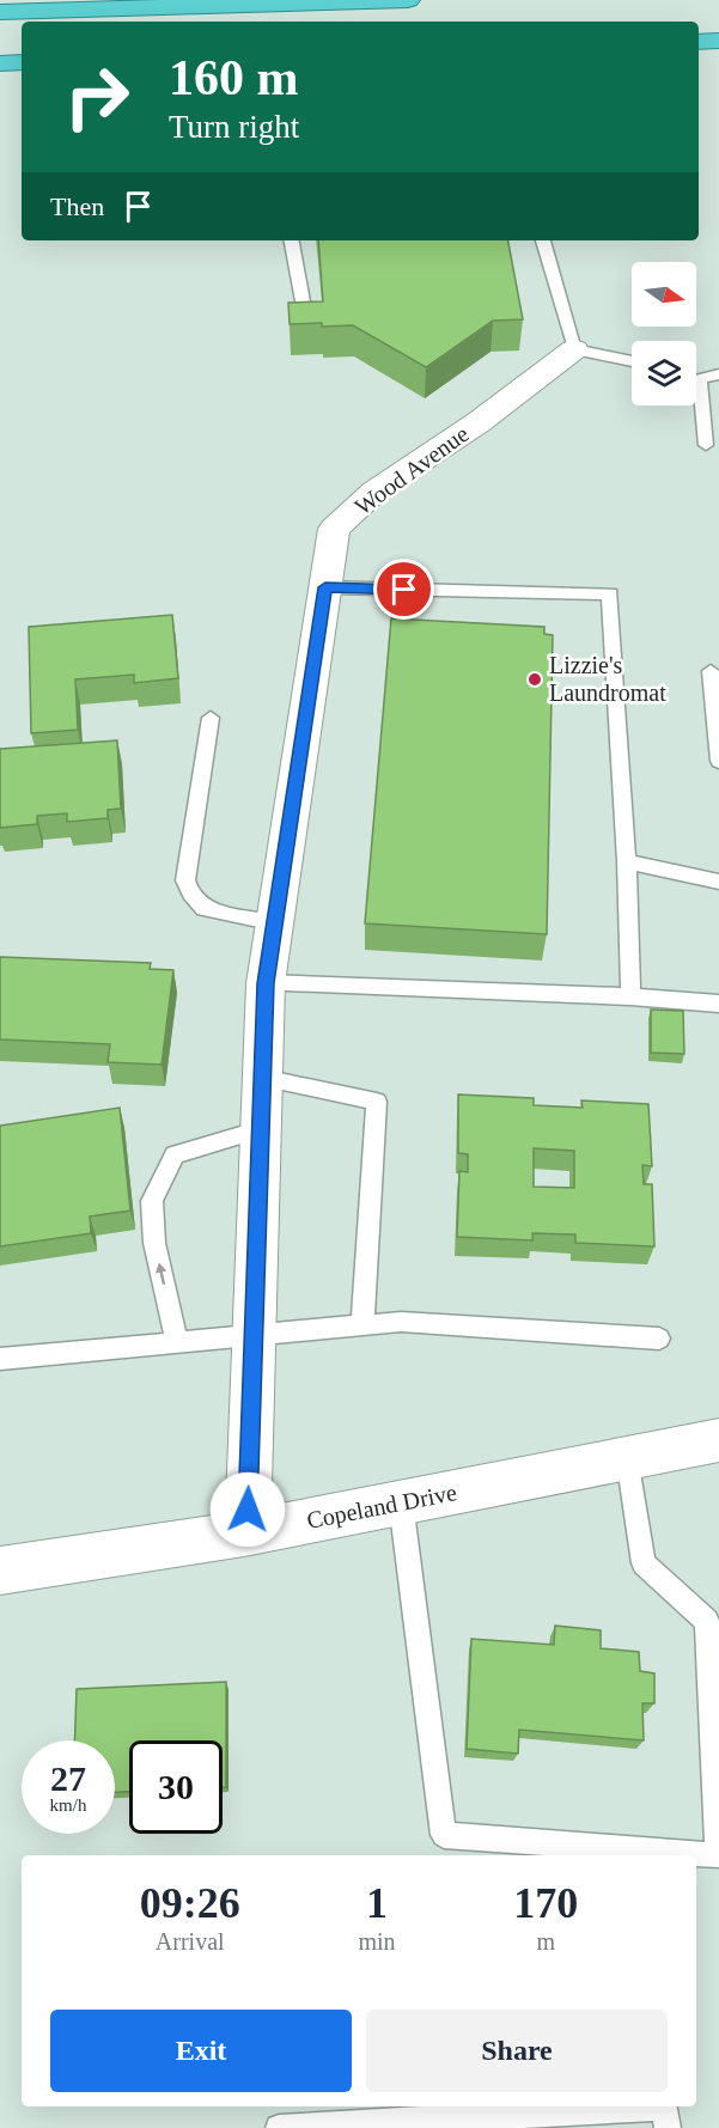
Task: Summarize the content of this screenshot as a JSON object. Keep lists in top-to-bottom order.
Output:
{
  "streets": {
    "street": ["Wood Avenue", "Copeland Drive"]
  },
  "crossings": [
    ["Wood Avenue", "Copeland Drive"]
  ],
  "places": ["Lizzie's Laundromat"],
  "north": "right",
  "page": {
    "turn": ["160 m", "Turn right"],
    "then": "Then",
    "speed": "27 km/h",
    "limit": "30",
    "eta": [
      "09:26",
      "Arrival",
      "1",
      "min",
      "170",
      "m"
    ],
    "buttons": ["Exit", "Share"]
  }
}
